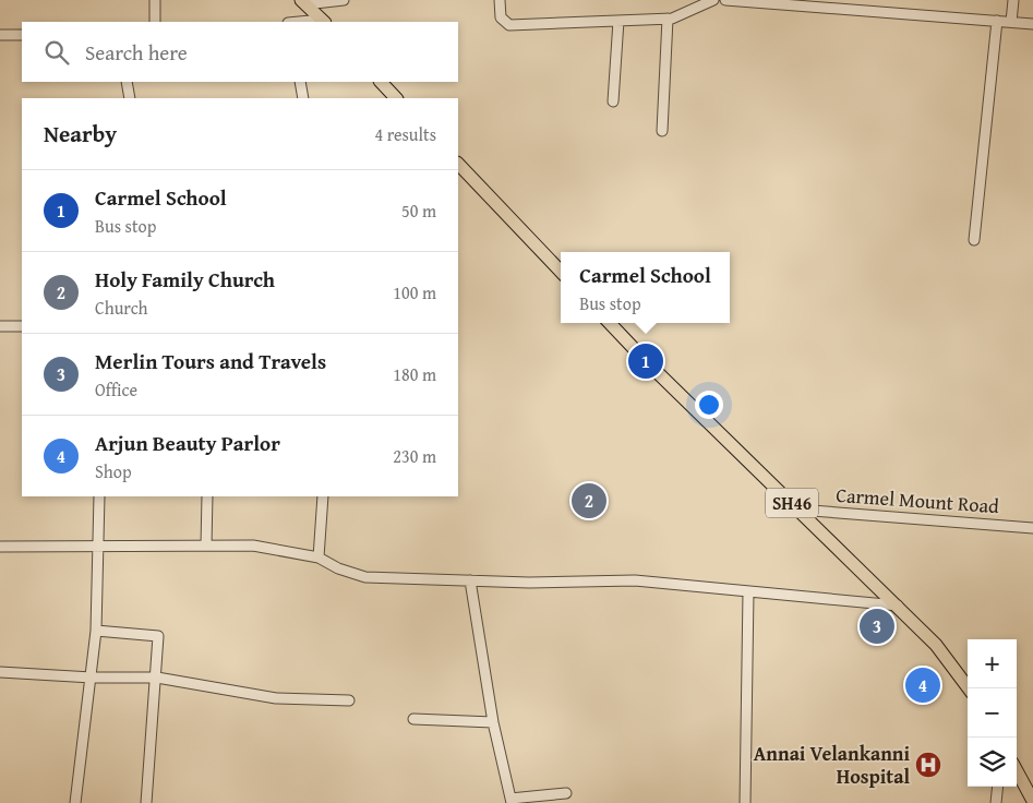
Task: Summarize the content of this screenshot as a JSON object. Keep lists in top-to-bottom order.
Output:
{
  "streets": {
    "main road": ["SH46"],
    "street": ["Carmel Mount Road"]
  },
  "crossings": [
    ["Carmel Mount Road", "SH46"]
  ],
  "places": {
    "hospital": ["Annai Velankanni Hospital"]
  },
  "page": {
    "search": "Search here",
    "heading": ["Nearby", "4 results"],
    "list": [
      {
        "mark": "1",
        "name": "Carmel School",
        "note": "Bus stop",
        "value": "50 m"
      },
      {
        "mark": "2",
        "name": "Holy Family Church",
        "note": "Church",
        "value": "100 m"
      },
      {
        "mark": "3",
        "name": "Merlin Tours and Travels",
        "note": "Office",
        "value": "180 m"
      },
      {
        "mark": "4",
        "name": "Arjun Beauty Parlor",
        "note": "Shop",
        "value": "230 m"
      }
    ],
    "popup": ["Carmel School", "Bus stop"],
    "pins": [
      "1",
      "2",
      "3",
      "4"
    ],
    "map_buttons": ["+", "−"]
  }
}
